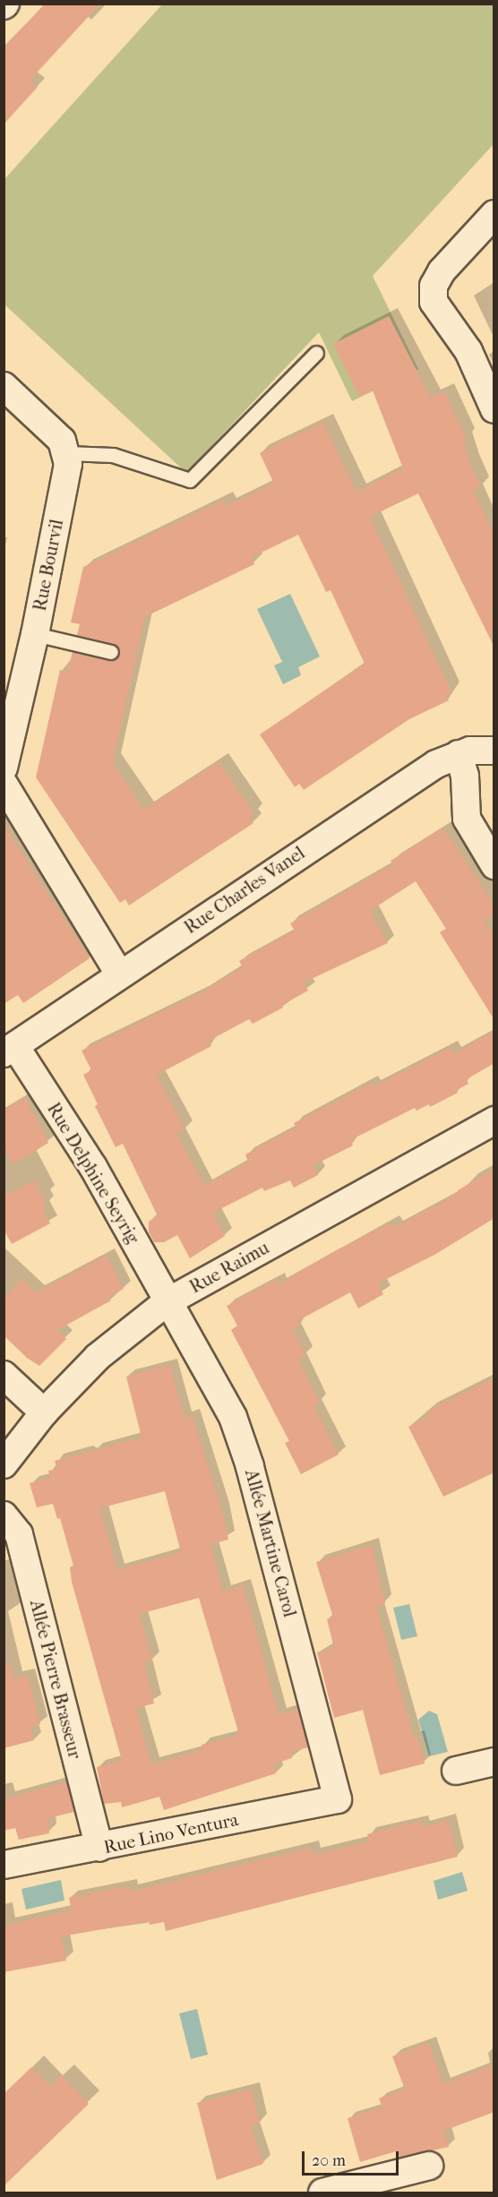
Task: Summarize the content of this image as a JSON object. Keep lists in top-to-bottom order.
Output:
{
  "streets": {
    "street": [
      "Rue Bourvil",
      "Rue Charles Vanel",
      "Rue Delphine Seyrig",
      "Rue Raimu",
      "Allée Martine Carol",
      "Allée Pierre Brasseur",
      "Rue Lino Ventura"
    ]
  },
  "crossings": [
    ["Rue Charles Vanel", "Rue Delphine Seyrig"],
    ["Rue Delphine Seyrig", "Rue Raimu"],
    ["Rue Delphine Seyrig", "Allée Martine Carol"],
    ["Rue Raimu", "Allée Martine Carol"],
    ["Allée Martine Carol", "Rue Lino Ventura"],
    ["Allée Pierre Brasseur", "Rue Lino Ventura"]
  ],
  "scale_bar": "20 m"
}
